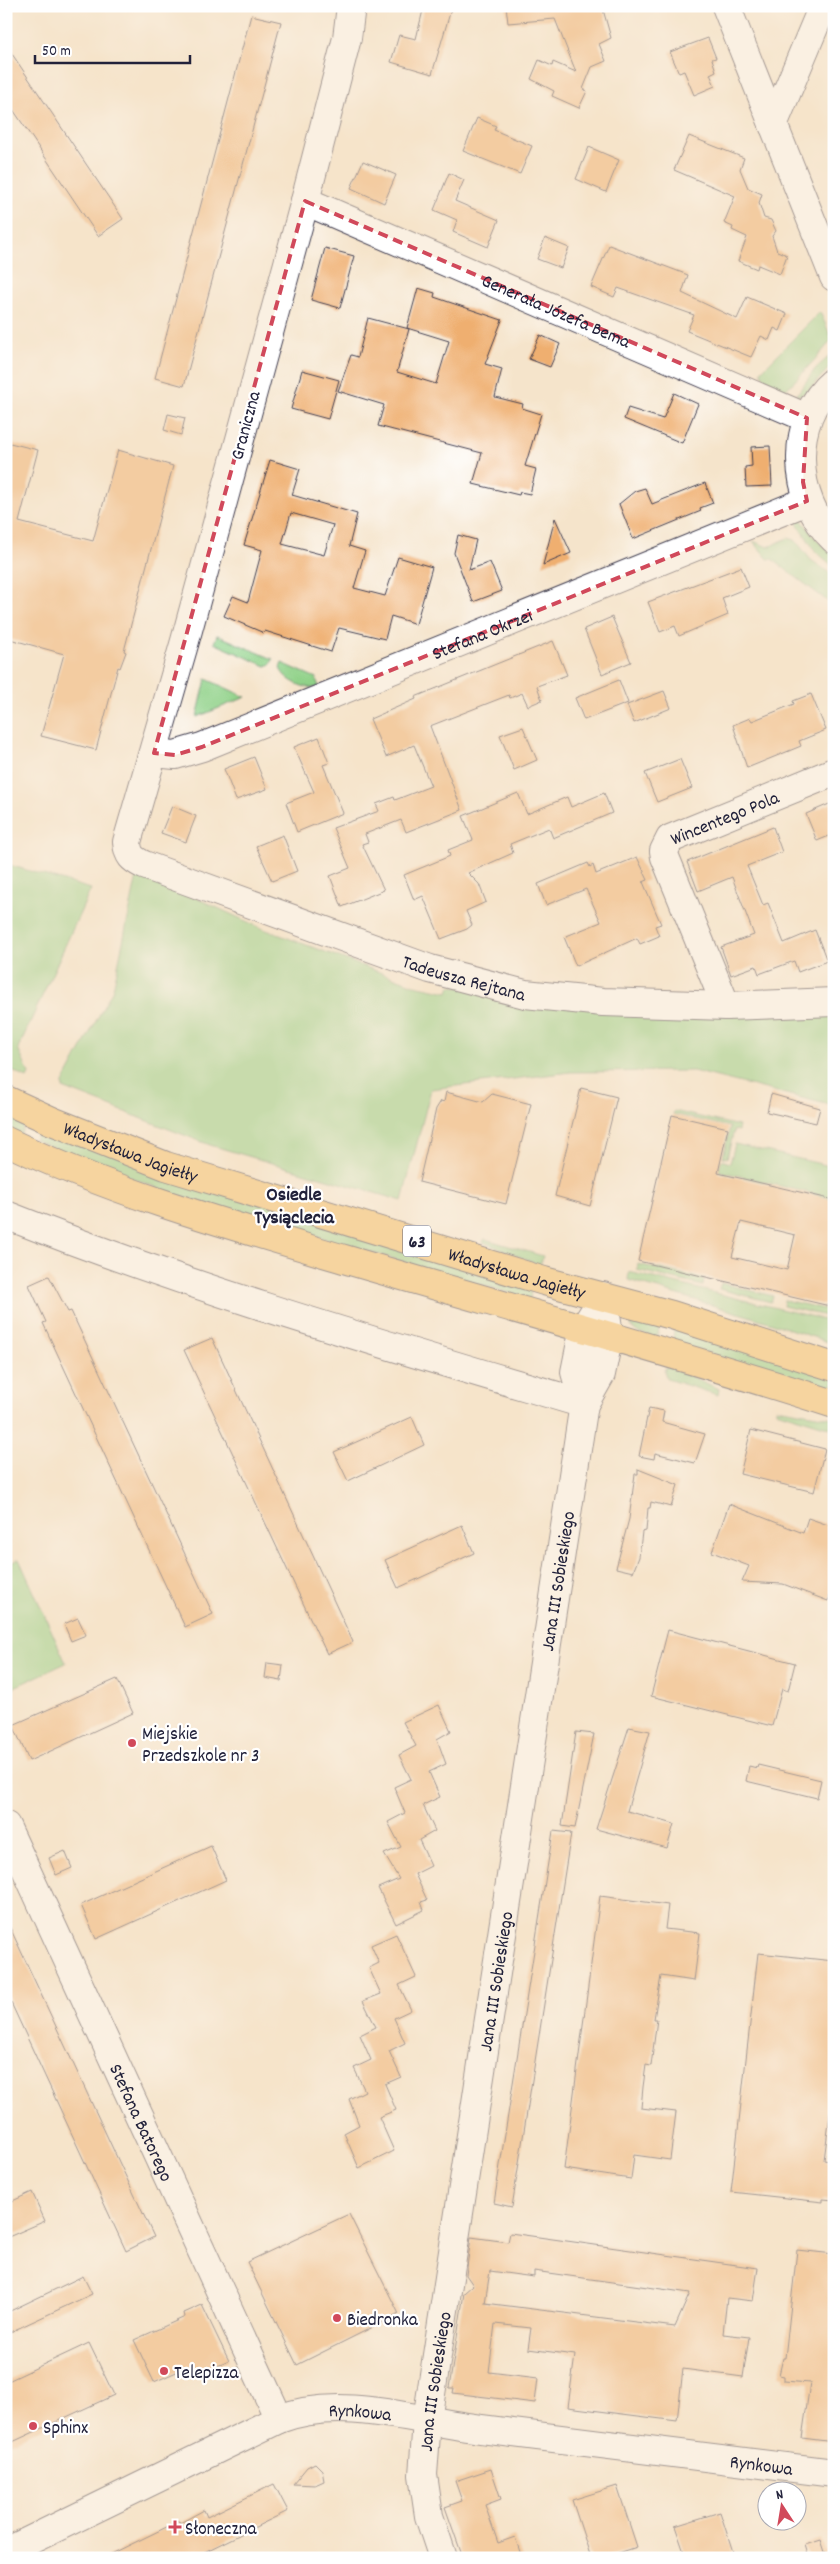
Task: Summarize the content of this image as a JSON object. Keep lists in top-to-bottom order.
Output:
{
  "streets": {
    "main road": ["Władysława Jagiełły", "63"],
    "street": [
      "Generała Józefa Bema",
      "Graniczna",
      "Stefana Okrzei",
      "Wincentego Pola",
      "Tadeusza Rejtana",
      "Jana III Sobieskiego",
      "Stefana Batorego",
      "Rynkowa"
    ]
  },
  "crossings": [
    ["Generała Józefa Bema", "Graniczna"],
    ["Graniczna", "Stefana Okrzei"],
    ["Graniczna", "Tadeusza Rejtana"],
    ["Wincentego Pola", "Tadeusza Rejtana"],
    ["Władysława Jagiełły", "Jana III Sobieskiego"],
    ["Jana III Sobieskiego", "Rynkowa"],
    ["Stefana Batorego", "Rynkowa"]
  ],
  "districts": ["Osiedle Tysiąclecia"],
  "places": {
    "other": [
      "Miejskie Przedszkole nr 3",
      "Biedronka",
      "Telepizza",
      "Sphinx"
    ],
    "health": ["Słoneczna"]
  },
  "scale_bar": "50 m",
  "north": "top"
}
